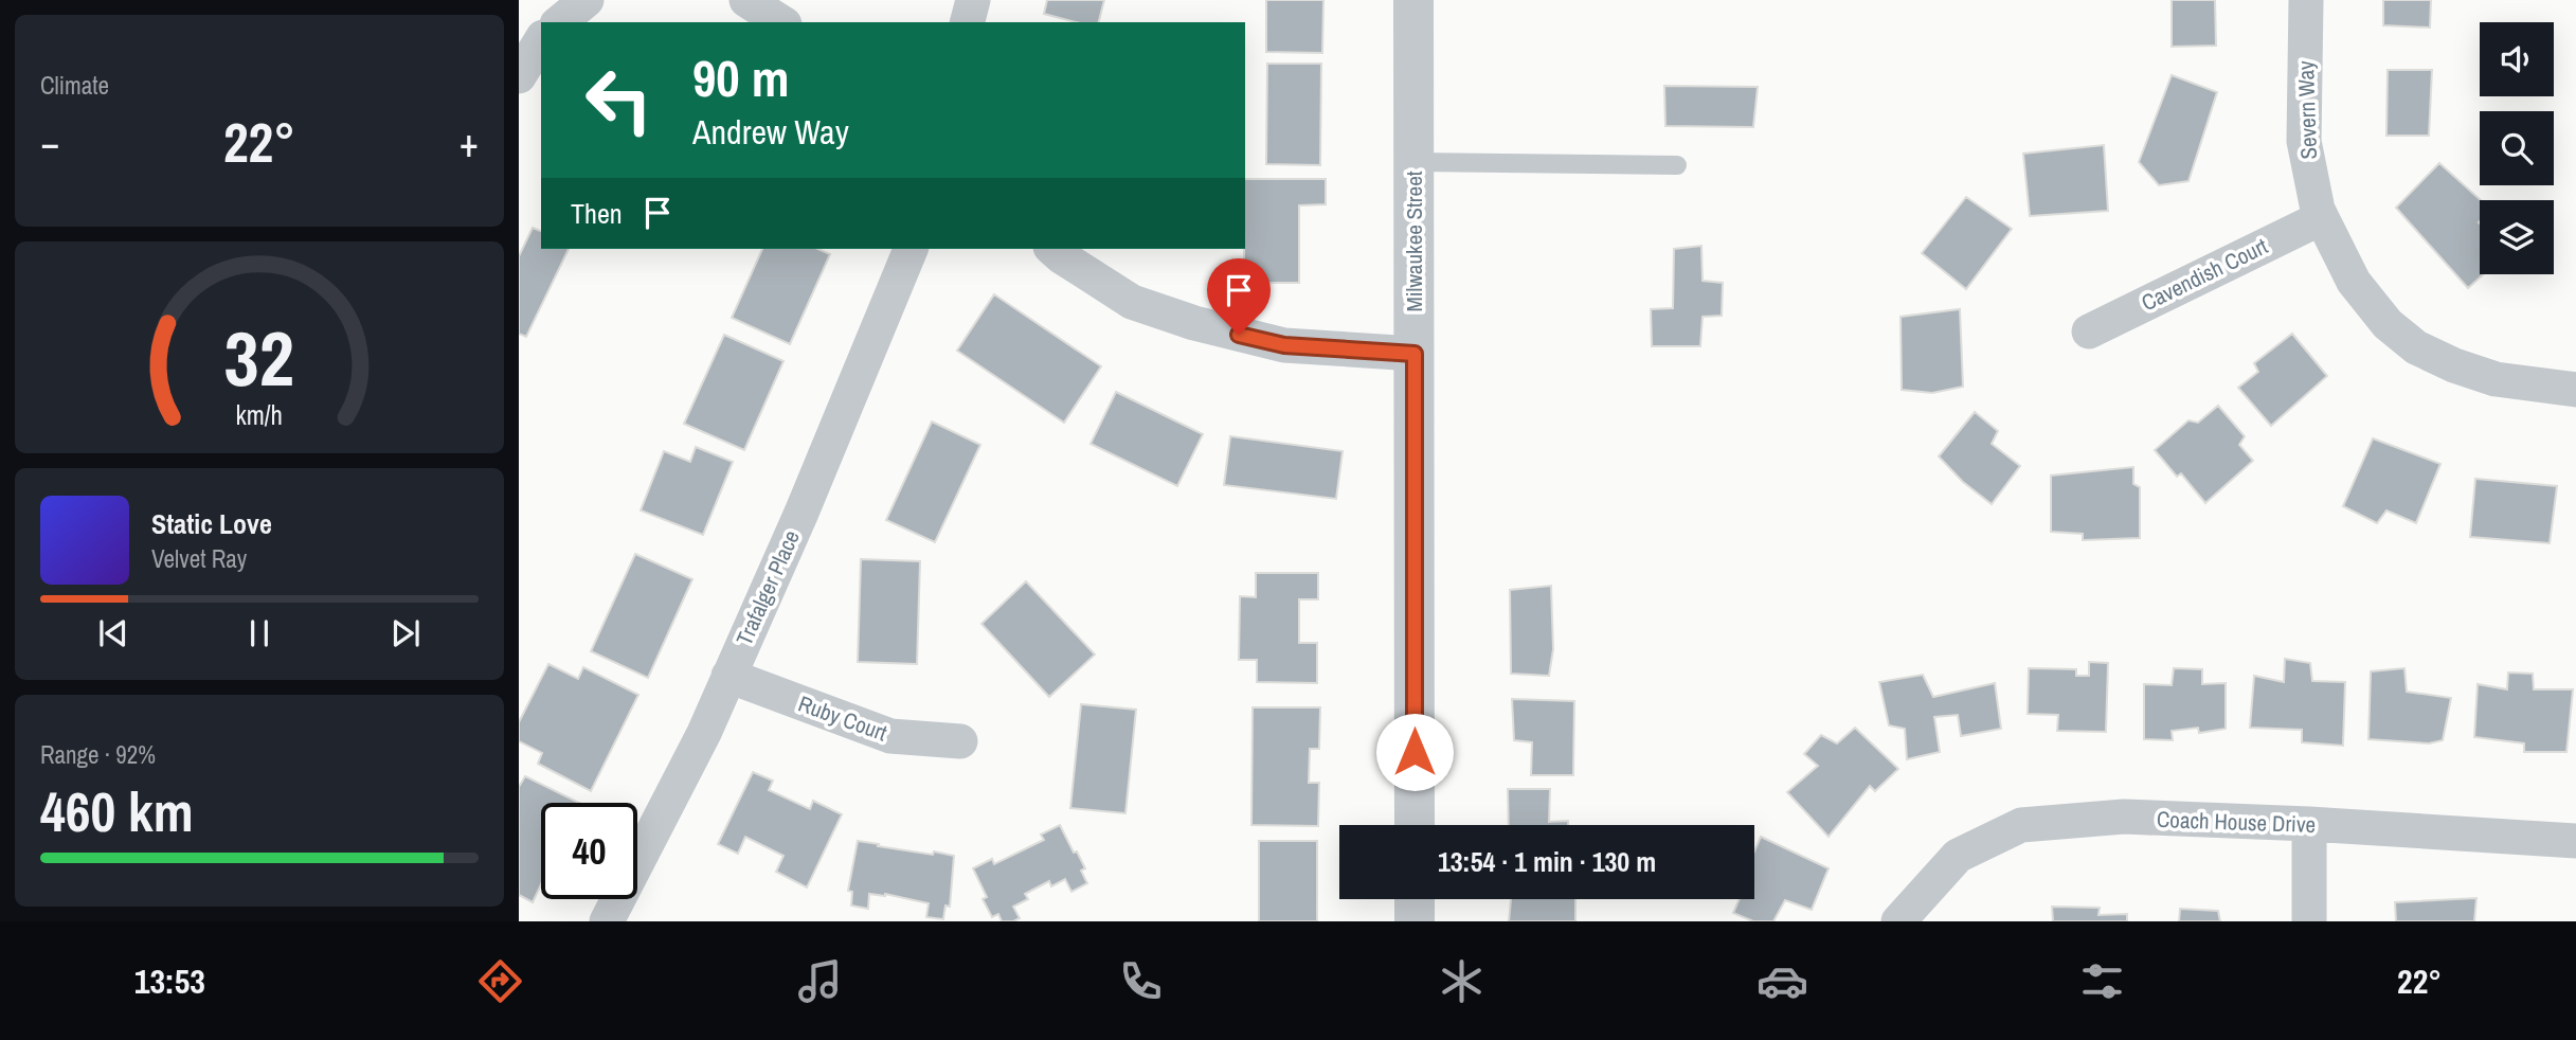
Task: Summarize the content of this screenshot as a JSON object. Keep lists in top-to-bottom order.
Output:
{
  "streets": {
    "street": [
      "Severn Way",
      "Milwaukee Street",
      "Cavendish Court",
      "Trafalger Place",
      "Ruby Court",
      "Coach House Drive"
    ]
  },
  "crossings": [
    ["Severn Way", "Cavendish Court"],
    ["Trafalger Place", "Ruby Court"]
  ],
  "page": {
    "tile": [
      "Climate",
      ["Range · 92%", "460 km"]
    ],
    "turn": ["90 m", "Andrew Way"],
    "heat": ["−", "22°", "+"],
    "then": "Then",
    "song": ["Static Love", "Velvet Ray"],
    "limit": "40",
    "trip": "13:54 · 1 min · 130 m",
    "tabs": ["13:53", "22°"],
    "gauge": ["32", "km/h"]
  }
}
